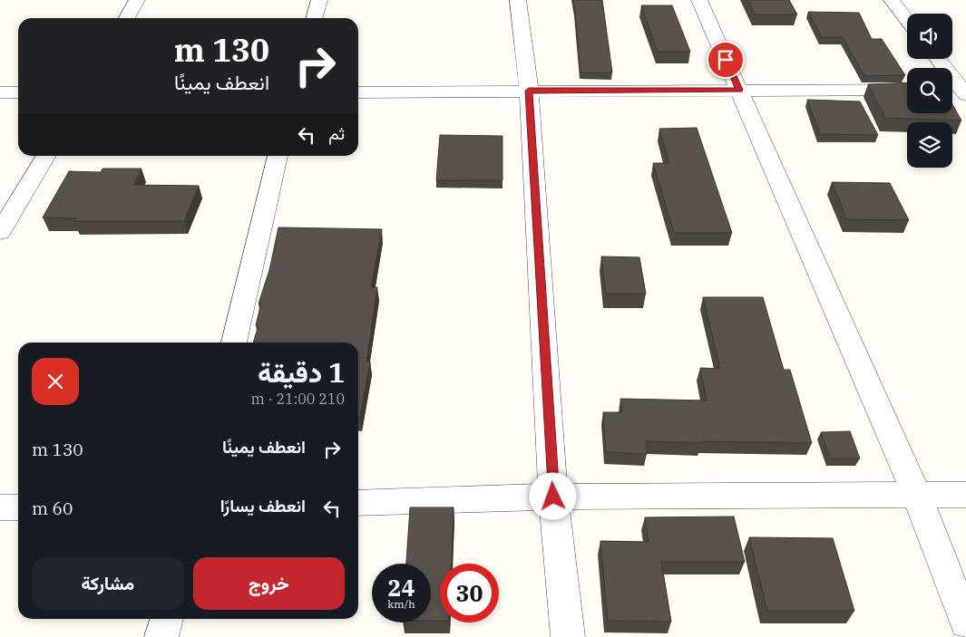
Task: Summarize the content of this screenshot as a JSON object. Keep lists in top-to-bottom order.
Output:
{
  "page": {
    "turn": ["130 m", "انعطف يمينًا"],
    "then": "ثم",
    "heading": ["1 دقيقة", "210 m · 21:00"],
    "list": [
      {
        "name": "انعطف يمينًا",
        "value": "130 m"
      },
      {
        "name": "انعطف يسارًا",
        "value": "60 m"
      }
    ],
    "buttons": ["خروج", "مشاركة"],
    "speed": "24 km/h",
    "limit": "30"
  }
}
